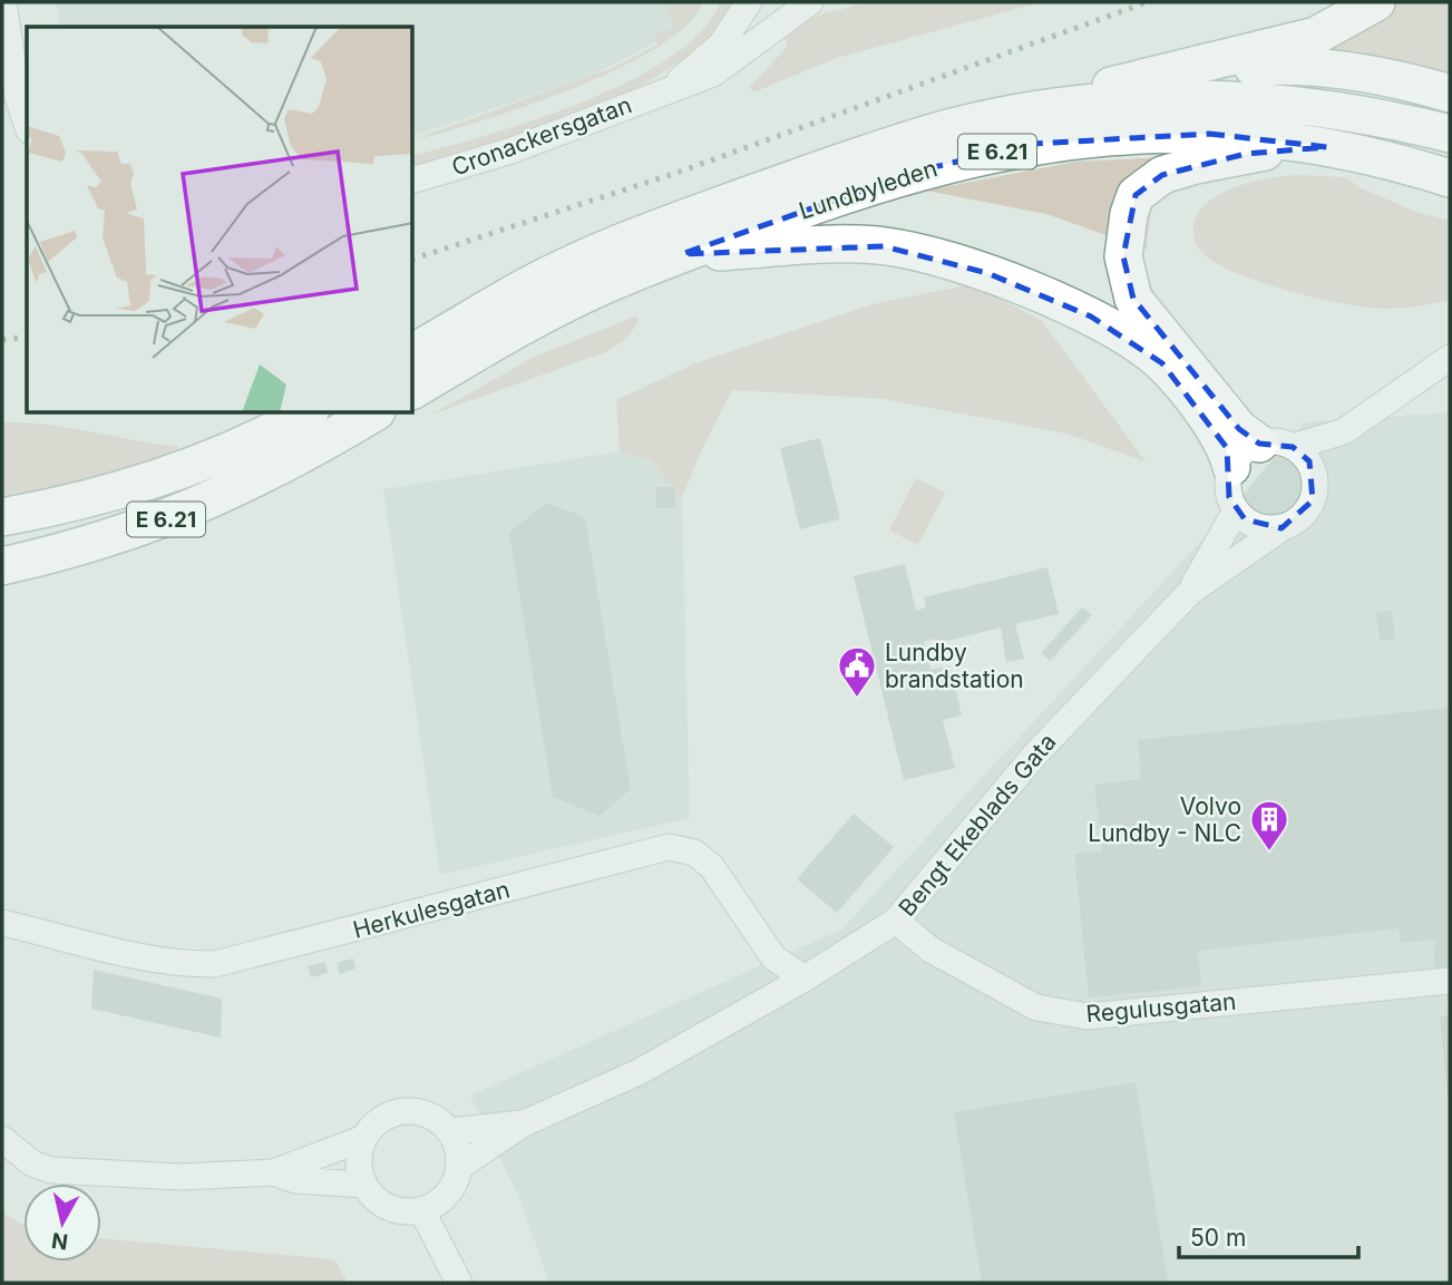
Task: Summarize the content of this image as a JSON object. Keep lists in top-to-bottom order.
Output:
{
  "streets": {
    "highway": ["E 6.21", "Lundbyleden"],
    "street": [
      "Cronackersgatan",
      "Bengt Ekeblads Gata",
      "Herkulesgatan",
      "Regulusgatan"
    ]
  },
  "crossings": [
    ["Bengt Ekeblads Gata", "Herkulesgatan"],
    ["Bengt Ekeblads Gata", "Regulusgatan"]
  ],
  "places": {
    "public building": ["Lundby brandstation"],
    "building": ["Volvo Lundby - NLC"]
  },
  "scale_bar": "50 m",
  "north": "bottom"
}
